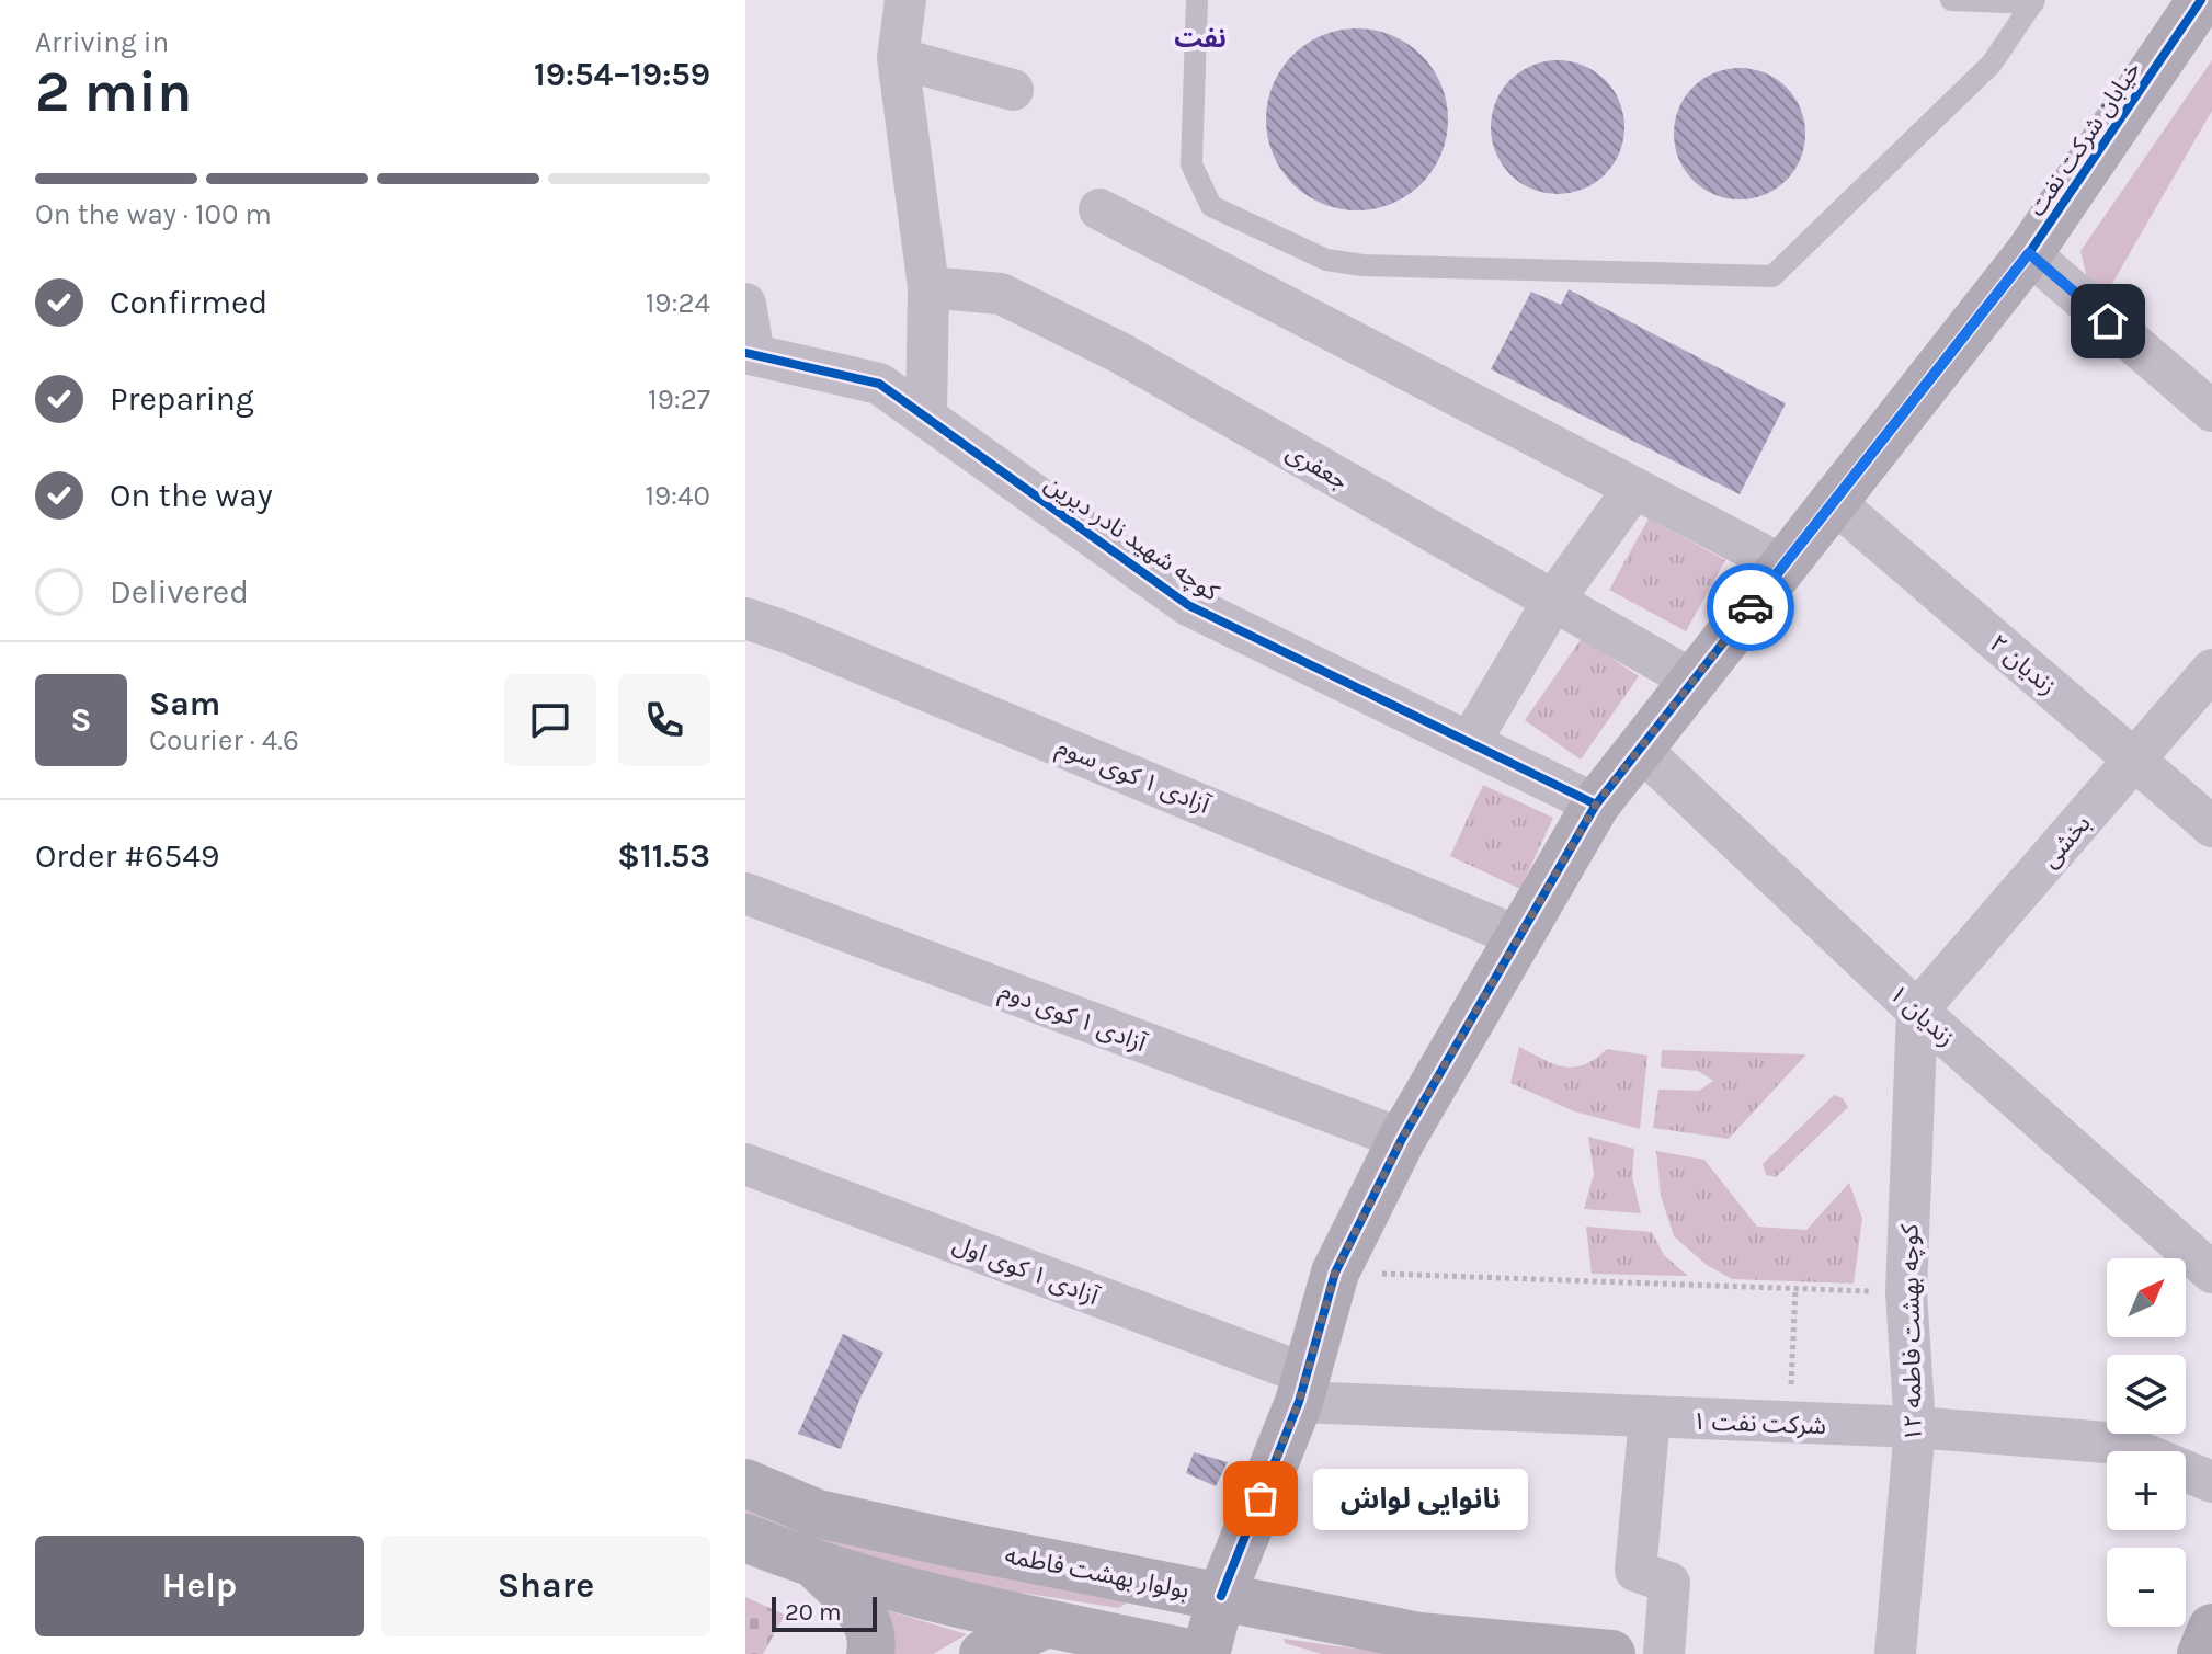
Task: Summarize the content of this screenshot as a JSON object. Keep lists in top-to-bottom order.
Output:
{
  "streets": {
    "street": [
      "خیابان شرکت نفت",
      "جعفری",
      "کوچه شهید نادر دیرین",
      "زندیان ۲",
      "آزادی ۱ کوی سوم",
      "بخشی",
      "زندیان ۱",
      "آزادی ۱ کوی دوم",
      "آزادی ۱ کوی اول",
      "کوچه بهشت فاطمه ۱۲",
      "شرکت نفت ۱",
      "بولوار بهشت فاطمه"
    ]
  },
  "crossings": [
    ["خیابان شرکت نفت", "جعفری"],
    ["خیابان شرکت نفت", "کوچه شهید نادر دیرین"],
    ["خیابان شرکت نفت", "زندیان ۲"],
    ["خیابان شرکت نفت", "آزادی ۱ کوی سوم"],
    ["خیابان شرکت نفت", "زندیان ۱"],
    ["خیابان شرکت نفت", "آزادی ۱ کوی دوم"],
    ["خیابان شرکت نفت", "آزادی ۱ کوی اول"],
    ["خیابان شرکت نفت", "شرکت نفت ۱"],
    ["خیابان شرکت نفت", "بولوار بهشت فاطمه"],
    ["زندیان ۲", "بخشی"],
    ["بخشی", "زندیان ۱"],
    ["بخشی", "کوچه بهشت فاطمه ۱۲"],
    ["زندیان ۱", "کوچه بهشت فاطمه ۱۲"],
    ["آزادی ۱ کوی اول", "شرکت نفت ۱"],
    ["کوچه بهشت فاطمه ۱۲", "شرکت نفت ۱"]
  ],
  "districts": ["نفت"],
  "places": ["نانوایی لواش"],
  "scale_bar": "20 m",
  "north": "top right",
  "page": {
    "heading": ["2 min", "Arriving in", "19:54–19:59"],
    "panel": [
      "Sam",
      "Courier · 4.6",
      "Order #6549",
      "$11.53"
    ],
    "bar": "On the way · 100 m",
    "list": [
      ["Confirmed", "19:24"],
      ["Preparing", "19:27"],
      ["On the way", "19:40"],
      "Delivered"
    ],
    "round": "S",
    "map_buttons": ["+", "−"],
    "bubble": "نانوایی لواش",
    "buttons": ["Help", "Share"],
    "scale": "20 m"
  }
}
